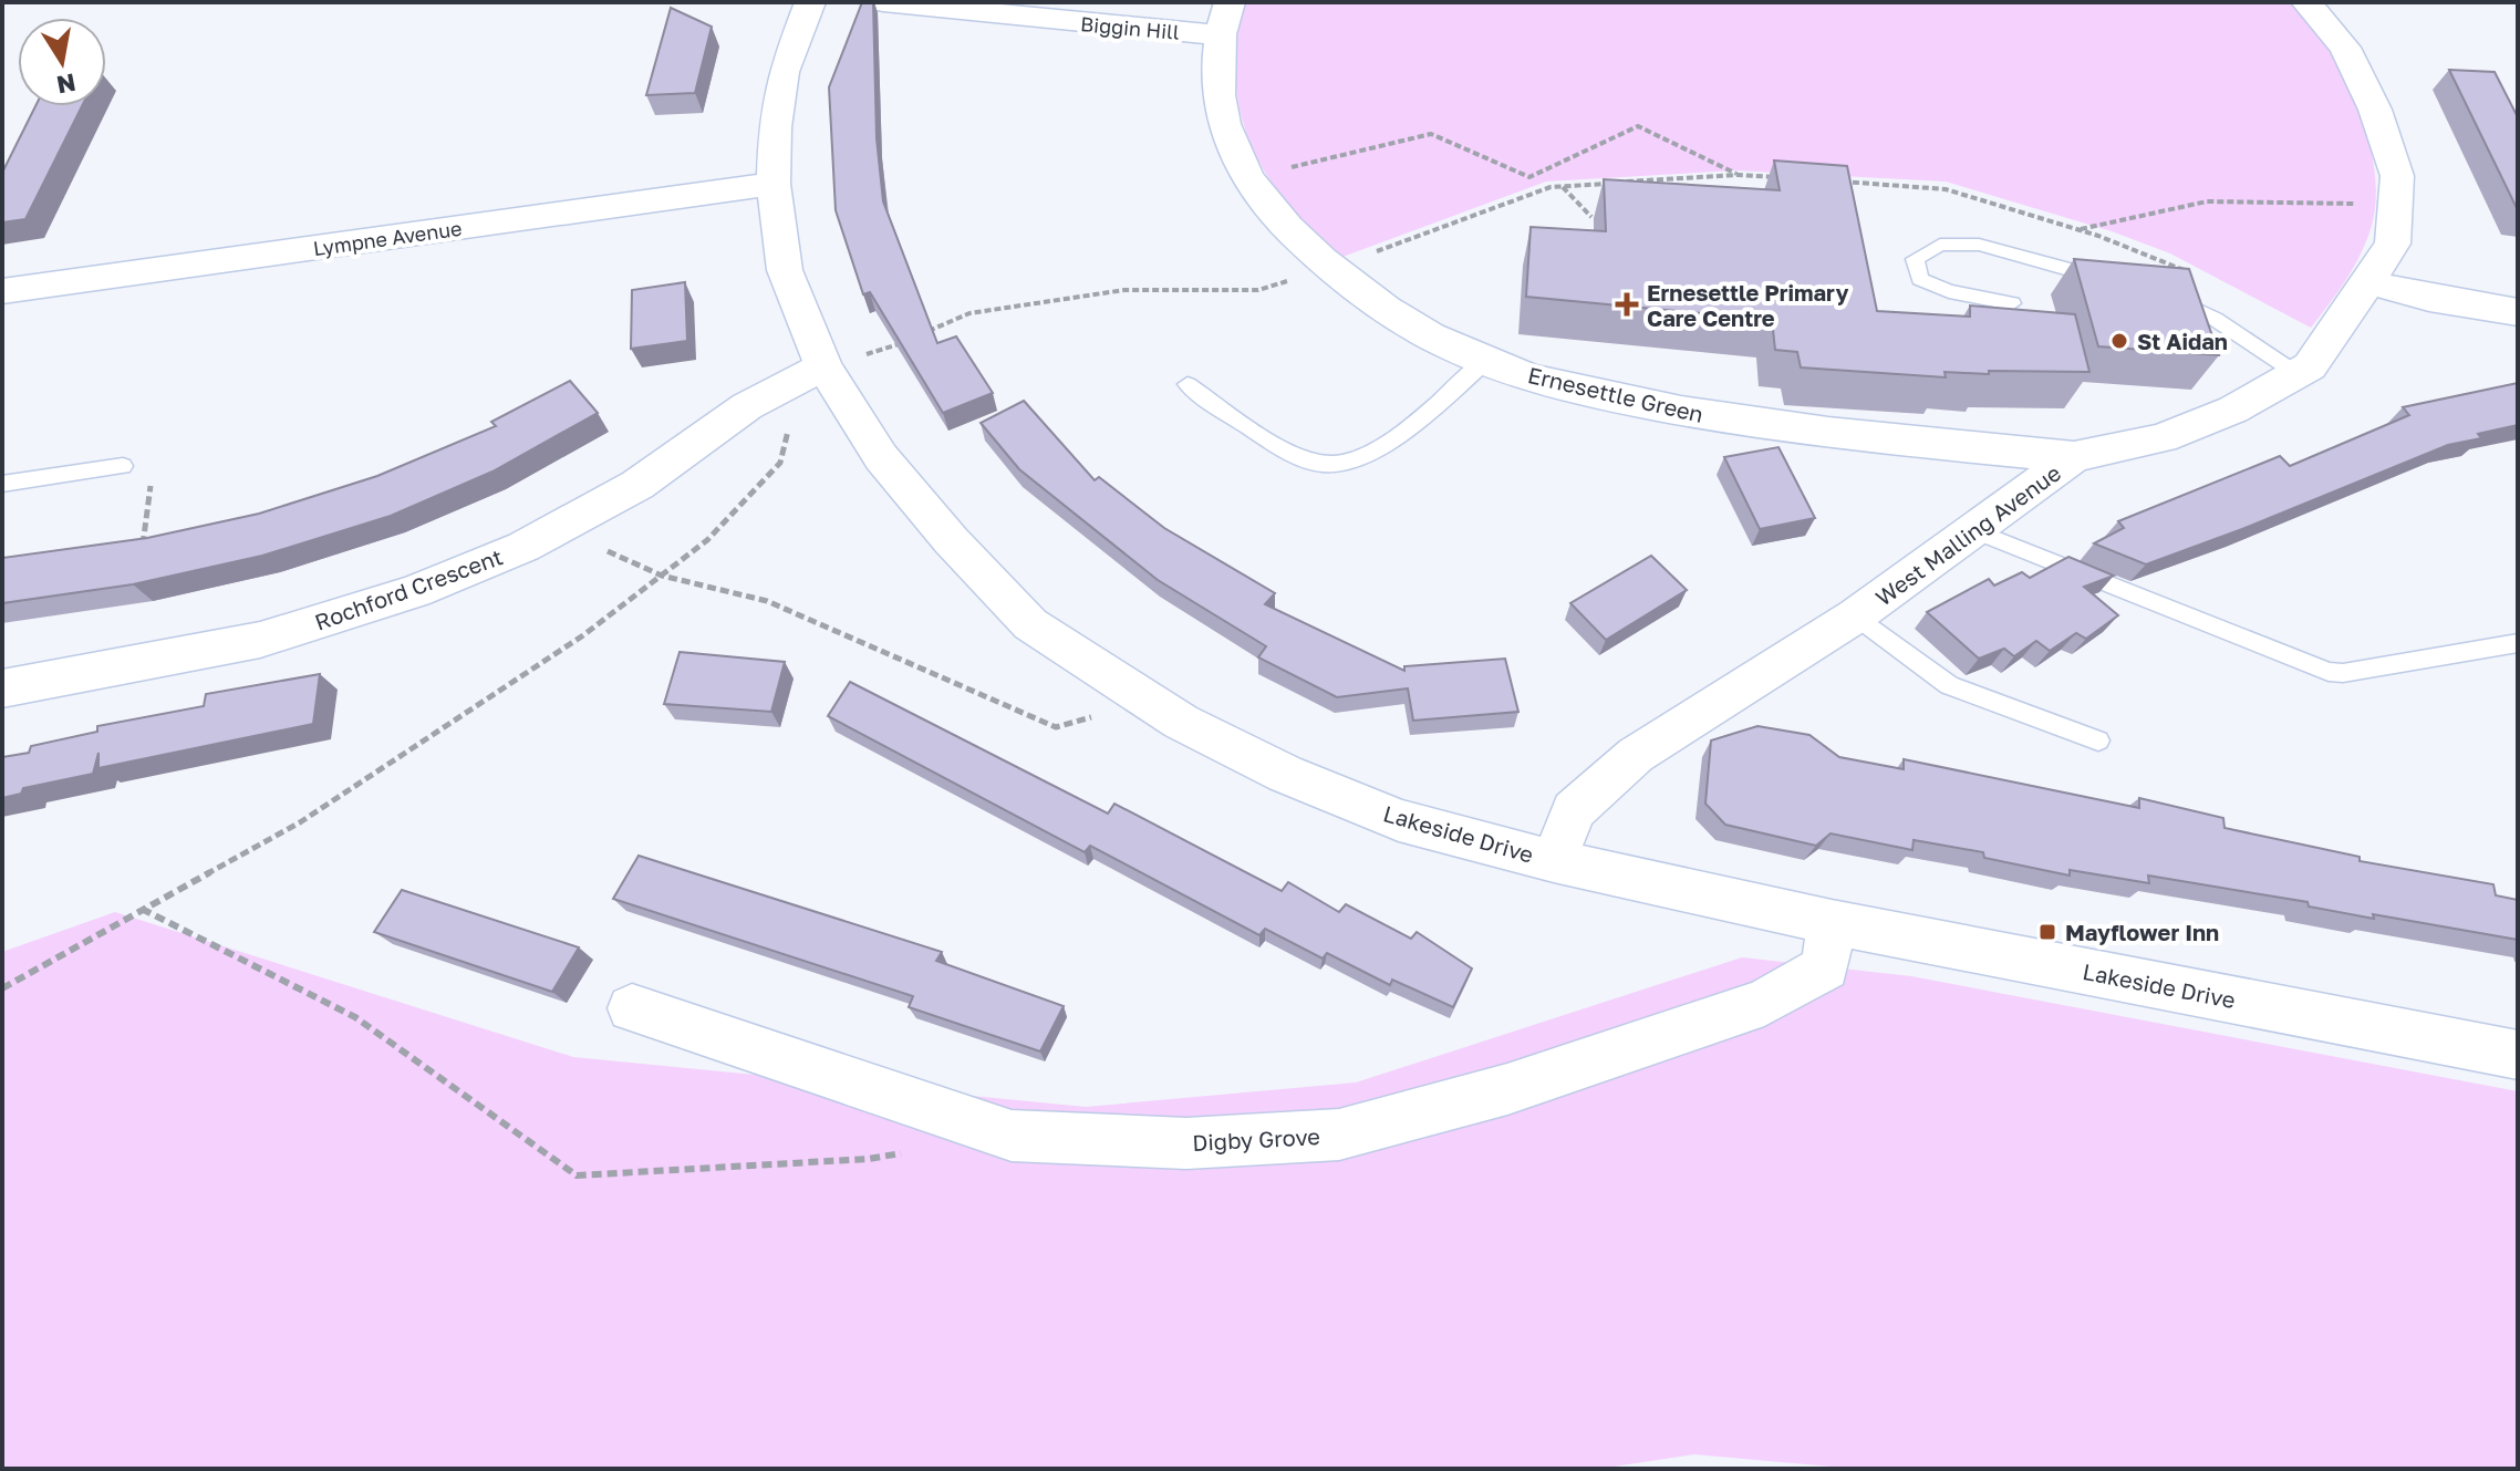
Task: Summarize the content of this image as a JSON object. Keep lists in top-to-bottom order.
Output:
{
  "streets": {
    "street": [
      "Biggin Hill",
      "Lympne Avenue",
      "Ernesettle Green",
      "West Malling Avenue",
      "Rochford Crescent",
      "Lakeside Drive",
      "Digby Grove"
    ]
  },
  "crossings": [
    ["Biggin Hill", "Ernesettle Green"],
    ["Lympne Avenue", "Lakeside Drive"],
    ["Ernesettle Green", "West Malling Avenue"],
    ["West Malling Avenue", "Lakeside Drive"],
    ["Rochford Crescent", "Lakeside Drive"],
    ["Lakeside Drive", "Digby Grove"]
  ],
  "places": {
    "health": ["Ernesettle Primary Care Centre"],
    "other": ["St Aidan"],
    "transit": ["Mayflower Inn"]
  },
  "north": "bottom"
}
